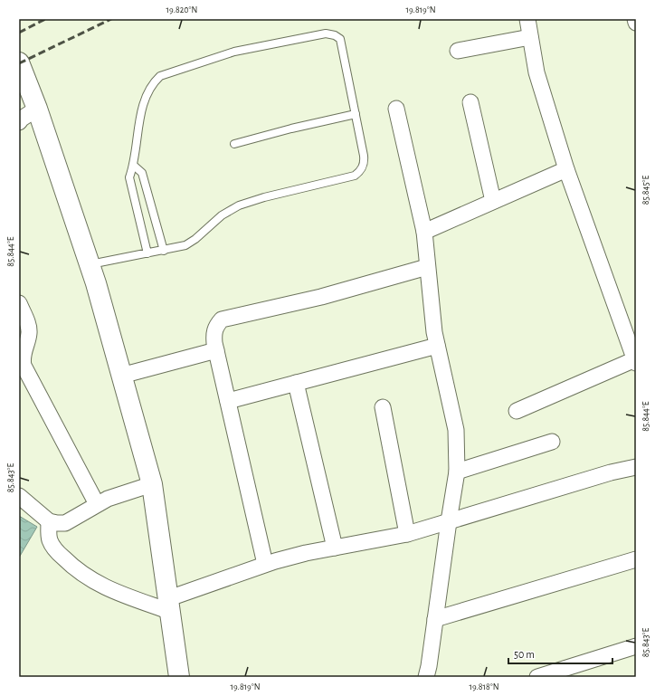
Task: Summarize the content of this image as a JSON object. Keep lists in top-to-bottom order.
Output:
{
  "scale_bar": "50 m",
  "coordinates": [
    "19.820°N",
    "19.819°N",
    "85.845°E",
    "85.844°E",
    "85.843°E",
    "19.818°N"
  ]
}
